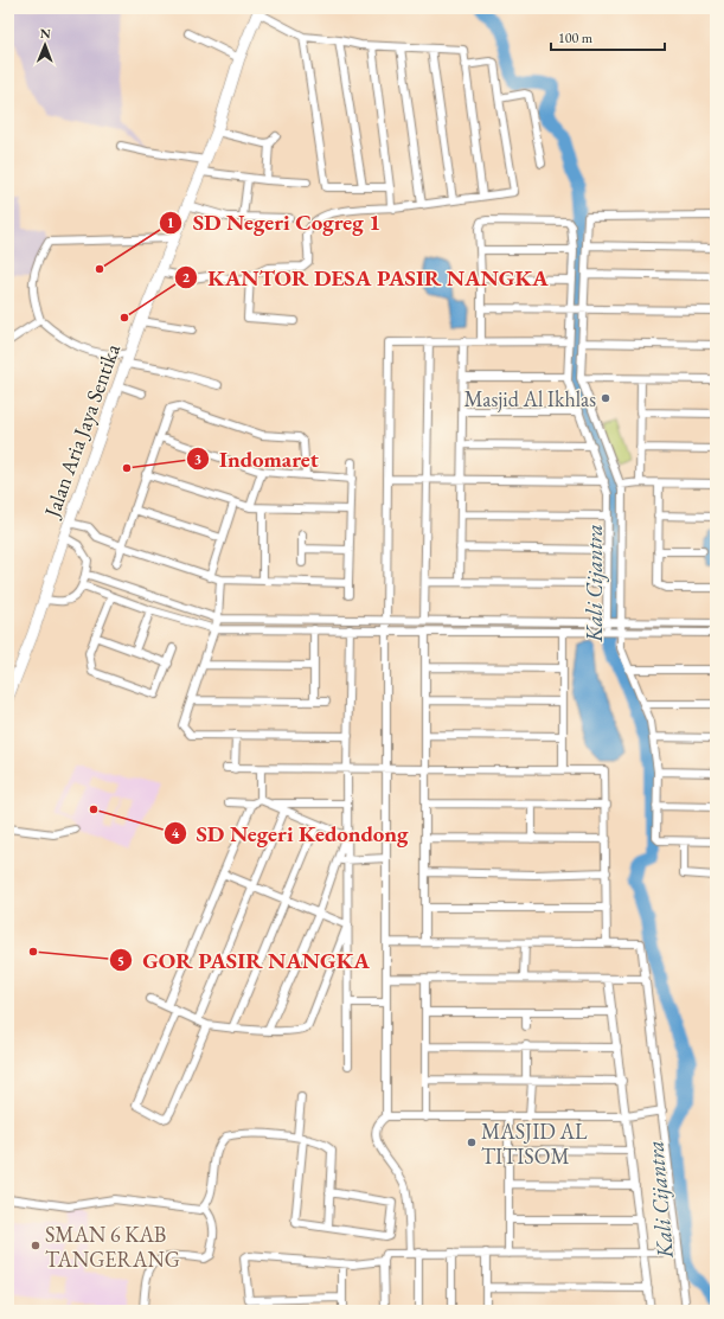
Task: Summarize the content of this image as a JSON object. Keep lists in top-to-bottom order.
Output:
{
  "streets": {
    "street": ["Jalan Aria Jaya Sentika"]
  },
  "water": ["Kali Cijantra"],
  "places": [
    "SD Negeri Cogreg 1",
    "KANTOR DESA PASIR NANGKA",
    "Masjid Al Ikhlas",
    "Indomaret",
    "SD Negeri Kedondong",
    "GOR PASIR NANGKA",
    "MASJID AL TITISOM",
    "SMAN 6 KAB TANGERANG"
  ],
  "scale_bar": "100 m",
  "north": "top"
}
